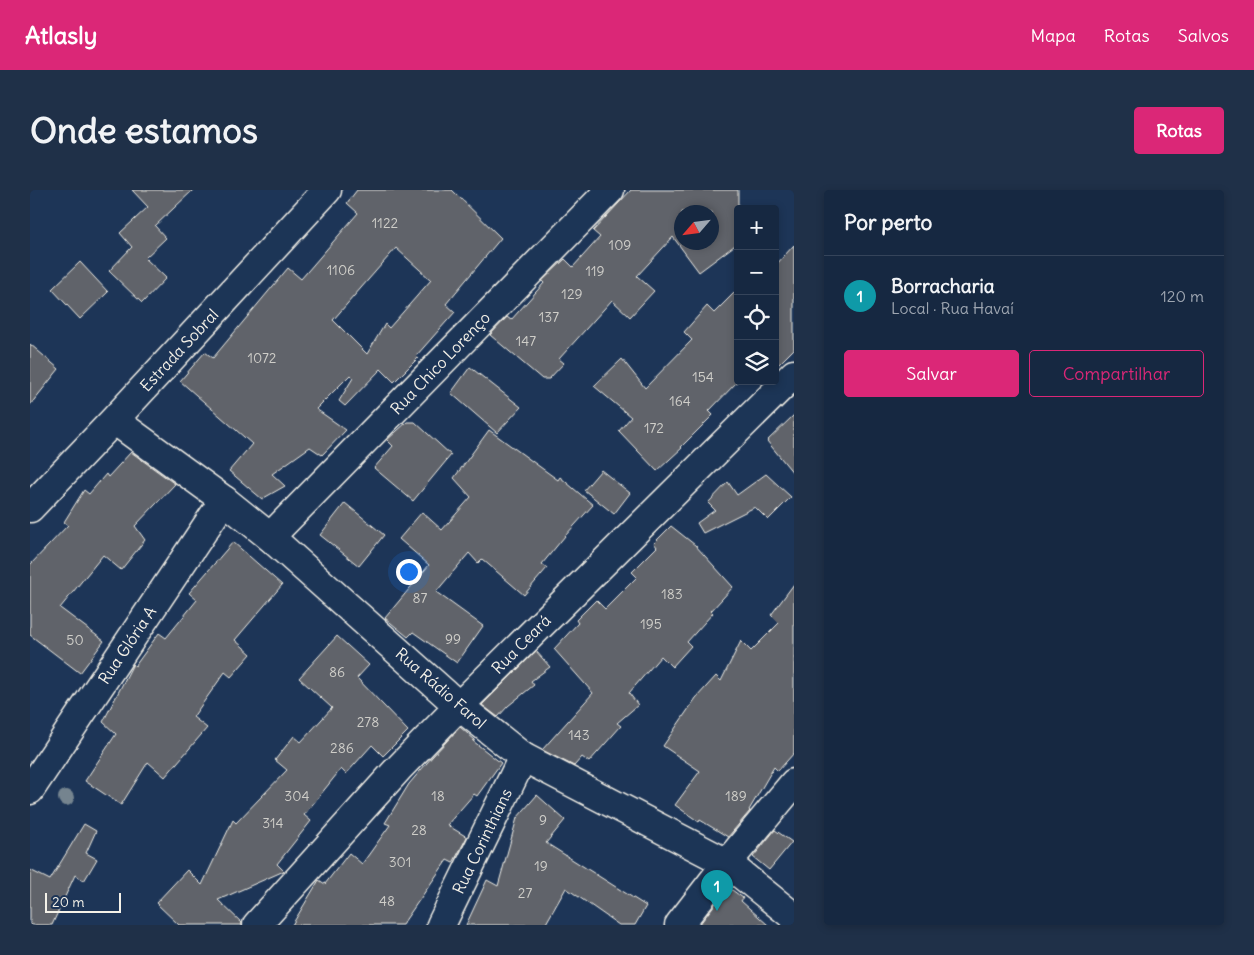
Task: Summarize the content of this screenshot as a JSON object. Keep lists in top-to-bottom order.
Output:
{
  "streets": {
    "street": [
      "Estrada Sobral",
      "Rua Chico Lorenço",
      "Rua Ceará",
      "Rua Glória A",
      "Rua Rádio Farol",
      "Rua Corinthians"
    ]
  },
  "crossings": [
    ["Estrada Sobral", "Rua Rádio Farol"],
    ["Rua Chico Lorenço", "Rua Rádio Farol"],
    ["Rua Ceará", "Rua Rádio Farol"],
    ["Rua Glória A", "Rua Rádio Farol"],
    ["Rua Rádio Farol", "Rua Corinthians"]
  ],
  "house_numbers": [
    "1122",
    "109",
    "1106",
    "119",
    "129",
    "137",
    "147",
    "1072",
    "154",
    "164",
    "172",
    "183",
    "87",
    "195",
    "99",
    "50",
    "86",
    "278",
    "143",
    "286",
    "304",
    "18",
    "189",
    "9",
    "314",
    "28",
    "301",
    "19",
    "27",
    "48"
  ],
  "scale_bar": "20 m",
  "north": "bottom left",
  "page": {
    "header": "Atlasly",
    "nav": ["Mapa", "Rotas", "Salvos"],
    "buttons": [
      "Rotas",
      ["Salvar", "Compartilhar"]
    ],
    "title": "Onde estamos",
    "heading": "Por perto",
    "map_buttons": ["+", "−"],
    "list": [
      {
        "mark": "1",
        "name": "Borracharia",
        "note": "Local · Rua Havaí",
        "value": "120 m"
      }
    ],
    "pins": "1",
    "scale": "20 m"
  }
}
